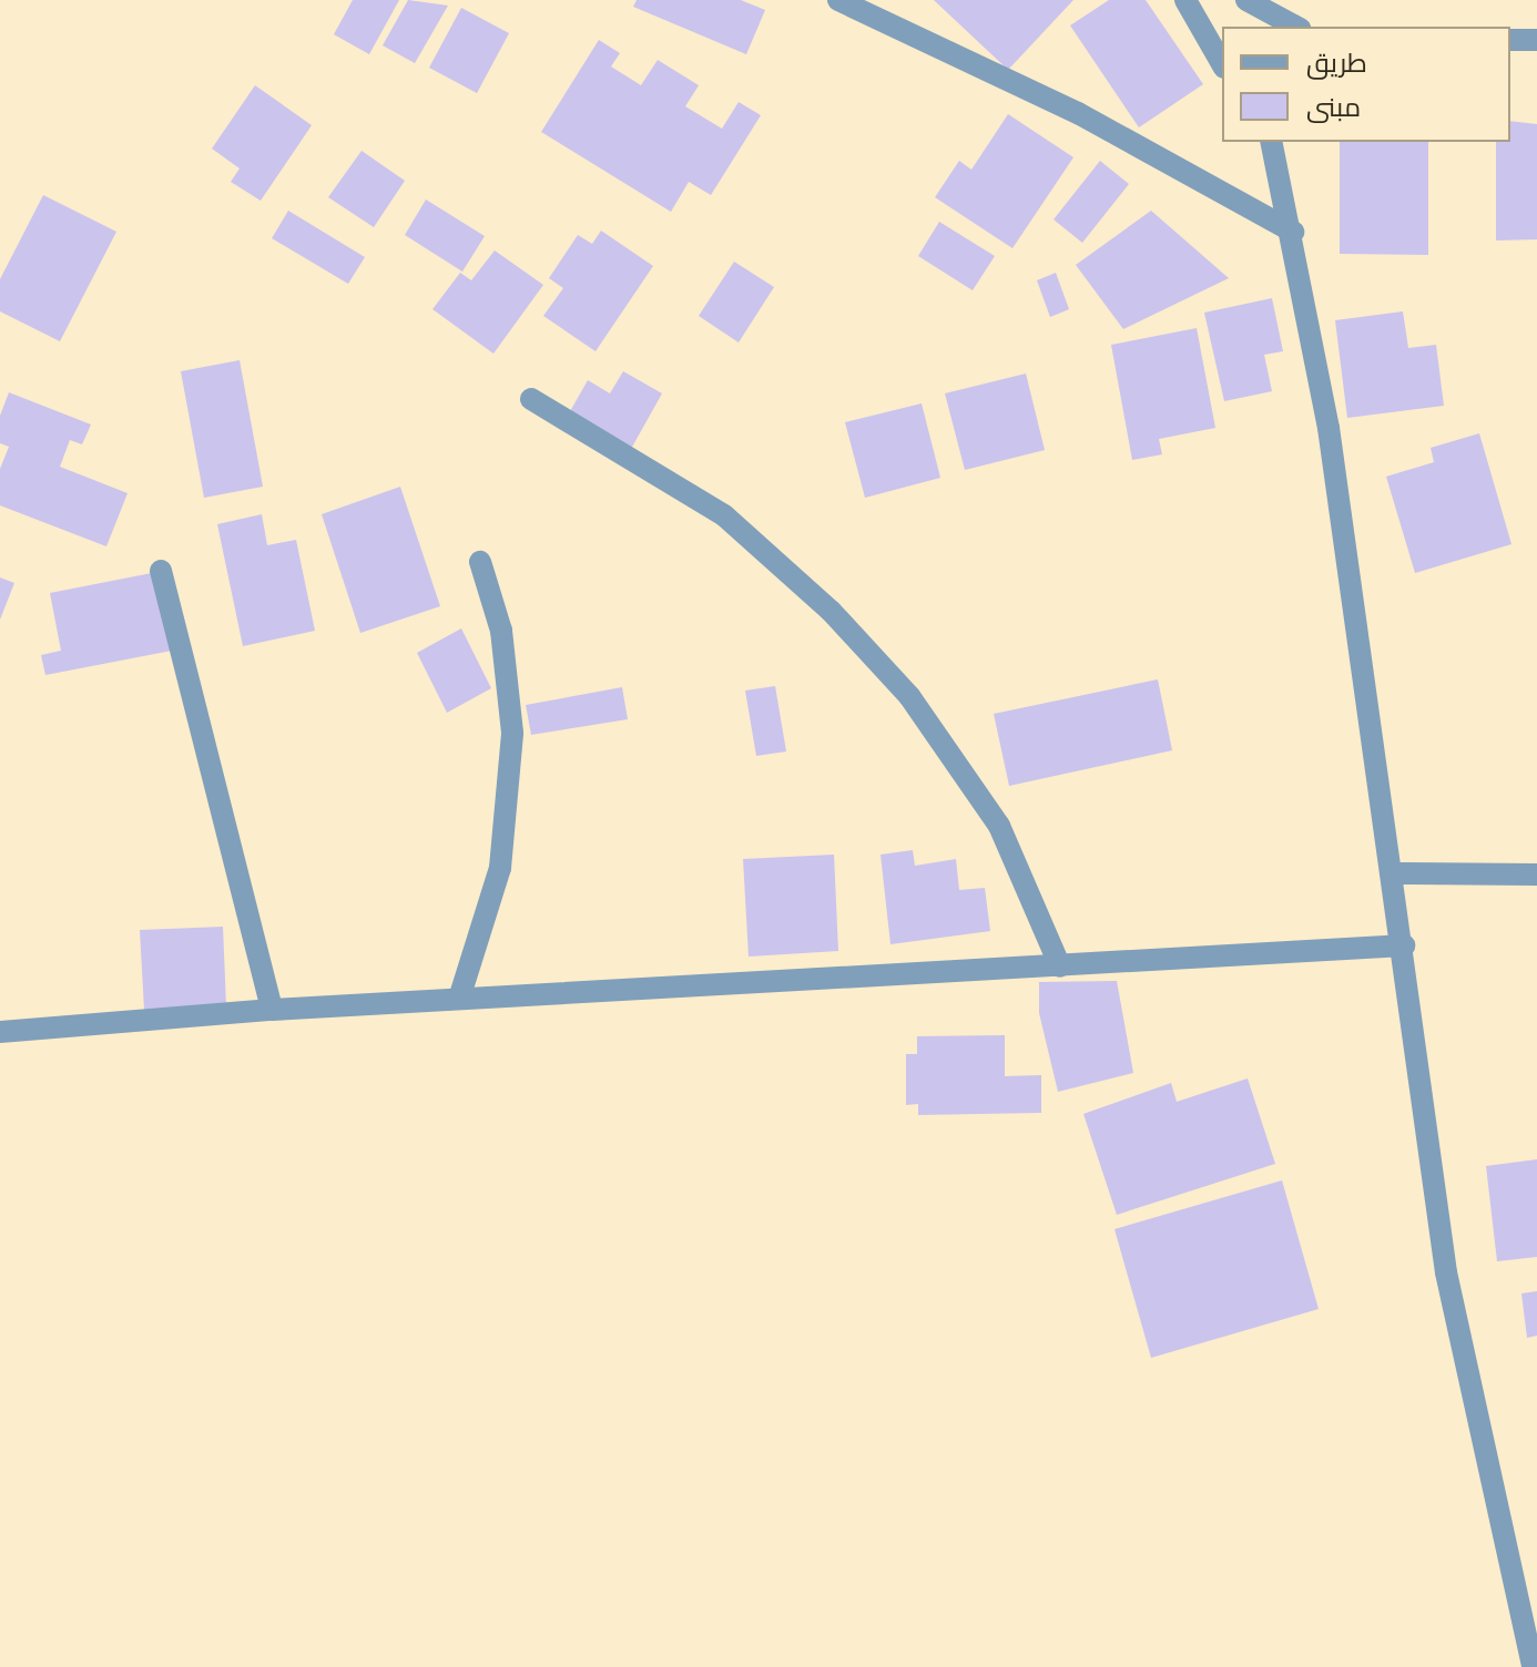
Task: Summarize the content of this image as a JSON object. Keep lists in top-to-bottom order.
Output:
{
  "legend": ["طريق", "مبنى"]
}
